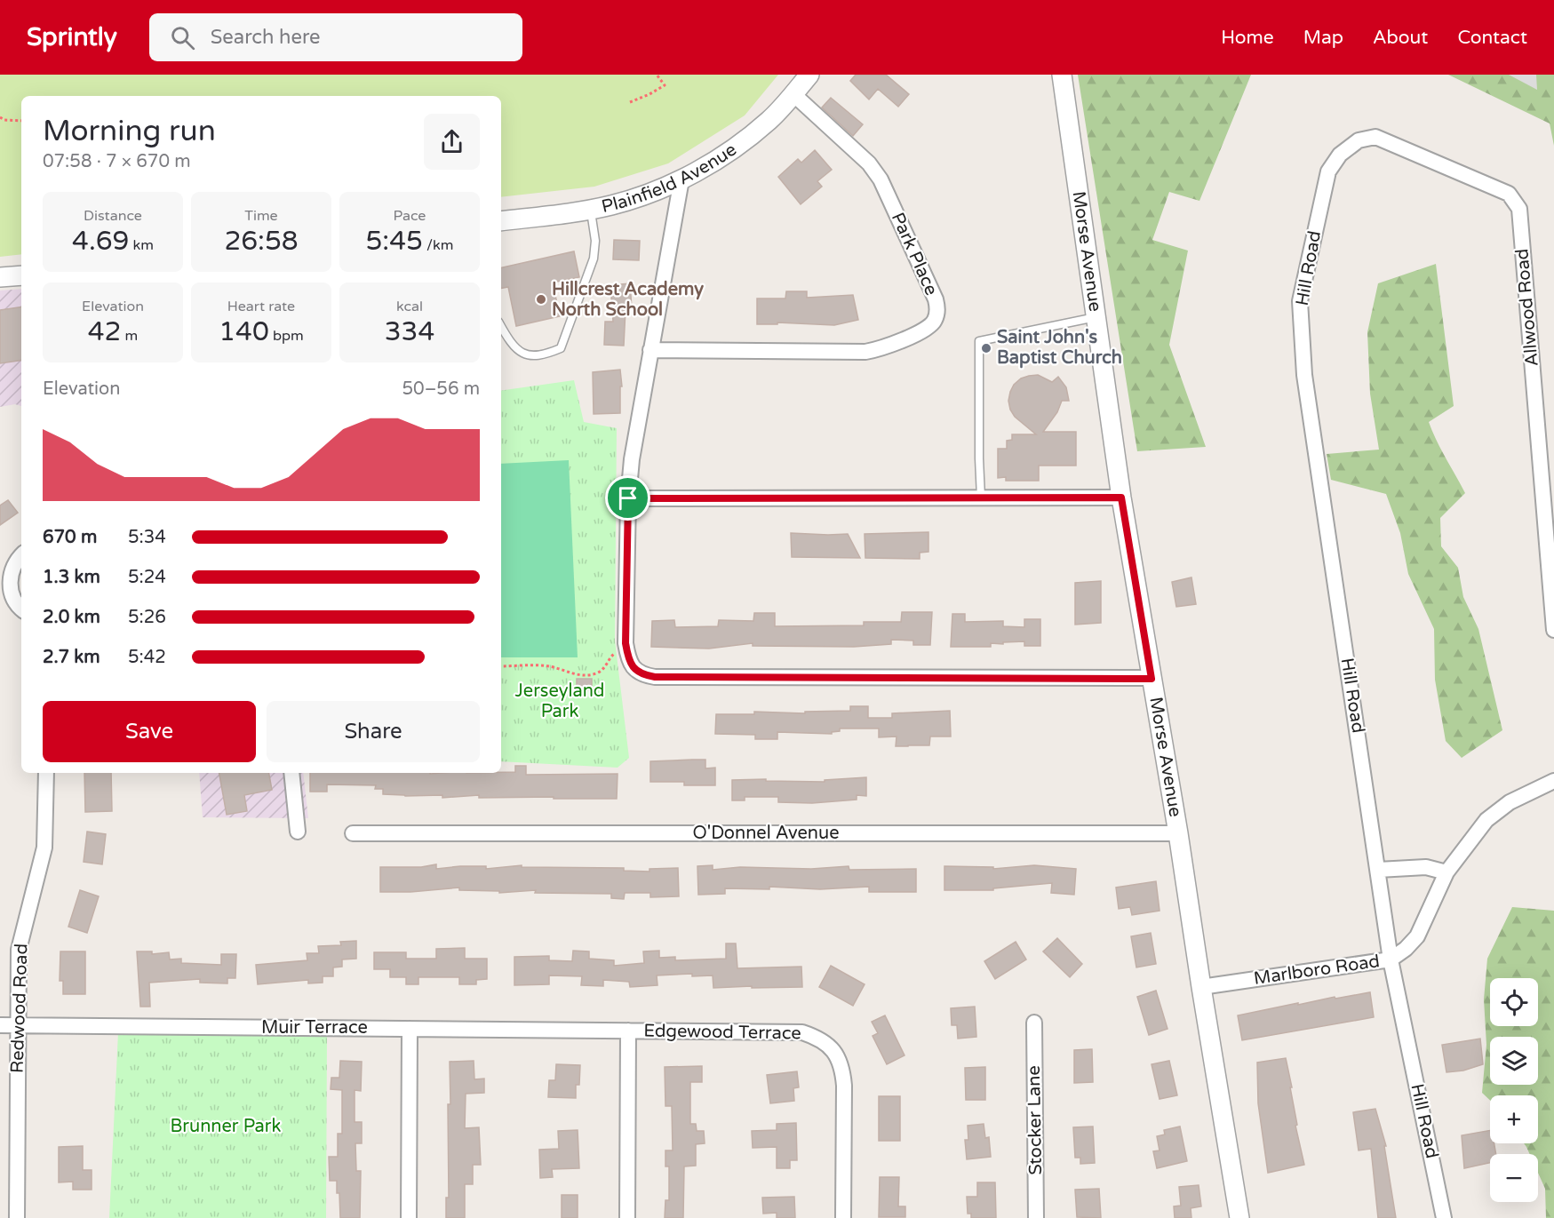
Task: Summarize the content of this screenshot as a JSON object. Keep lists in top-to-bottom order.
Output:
{
  "streets": {
    "street": [
      "Plainfield Avenue",
      "Morse Avenue",
      "Park Place",
      "Hill Road",
      "Allwood Road",
      "O'Donnel Avenue",
      "Marlboro Road",
      "Redwood Road",
      "Muir Terrace",
      "Edgewood Terrace",
      "Stocker Lane"
    ]
  },
  "crossings": [
    ["Plainfield Avenue", "Park Place"],
    ["Morse Avenue", "O'Donnel Avenue"],
    ["Morse Avenue", "Marlboro Road"],
    ["Hill Road", "Allwood Road"],
    ["Hill Road", "Marlboro Road"],
    ["Redwood Road", "Muir Terrace"],
    ["Muir Terrace", "Edgewood Terrace"]
  ],
  "parks": ["Jerseyland Park", "Brunner Park"],
  "places": ["Hillcrest Academy North School", "Saint John's Baptist Church"],
  "page": {
    "header": "Sprintly",
    "search": "Search here",
    "nav": [
      "Home",
      "Map",
      "About",
      "Contact"
    ],
    "heading": ["Morning run", "07:58 · 7 × 670 m"],
    "stats": [
      ["Distance", "4.69 km"],
      ["Time", "26:58"],
      ["Pace", "5:45 /km"],
      ["Elevation", "42 m"],
      ["Heart rate", "140 bpm"],
      ["kcal", "334"]
    ],
    "chart": ["Elevation", "50–56 m"],
    "list": [
      {
        "name": "670 m",
        "note": "5:34"
      },
      {
        "name": "1.3 km",
        "note": "5:24"
      },
      {
        "name": "2.0 km",
        "note": "5:26"
      },
      {
        "name": "2.7 km",
        "note": "5:42"
      }
    ],
    "buttons": ["Save", "Share"],
    "map_buttons": ["+", "−"]
  }
}
